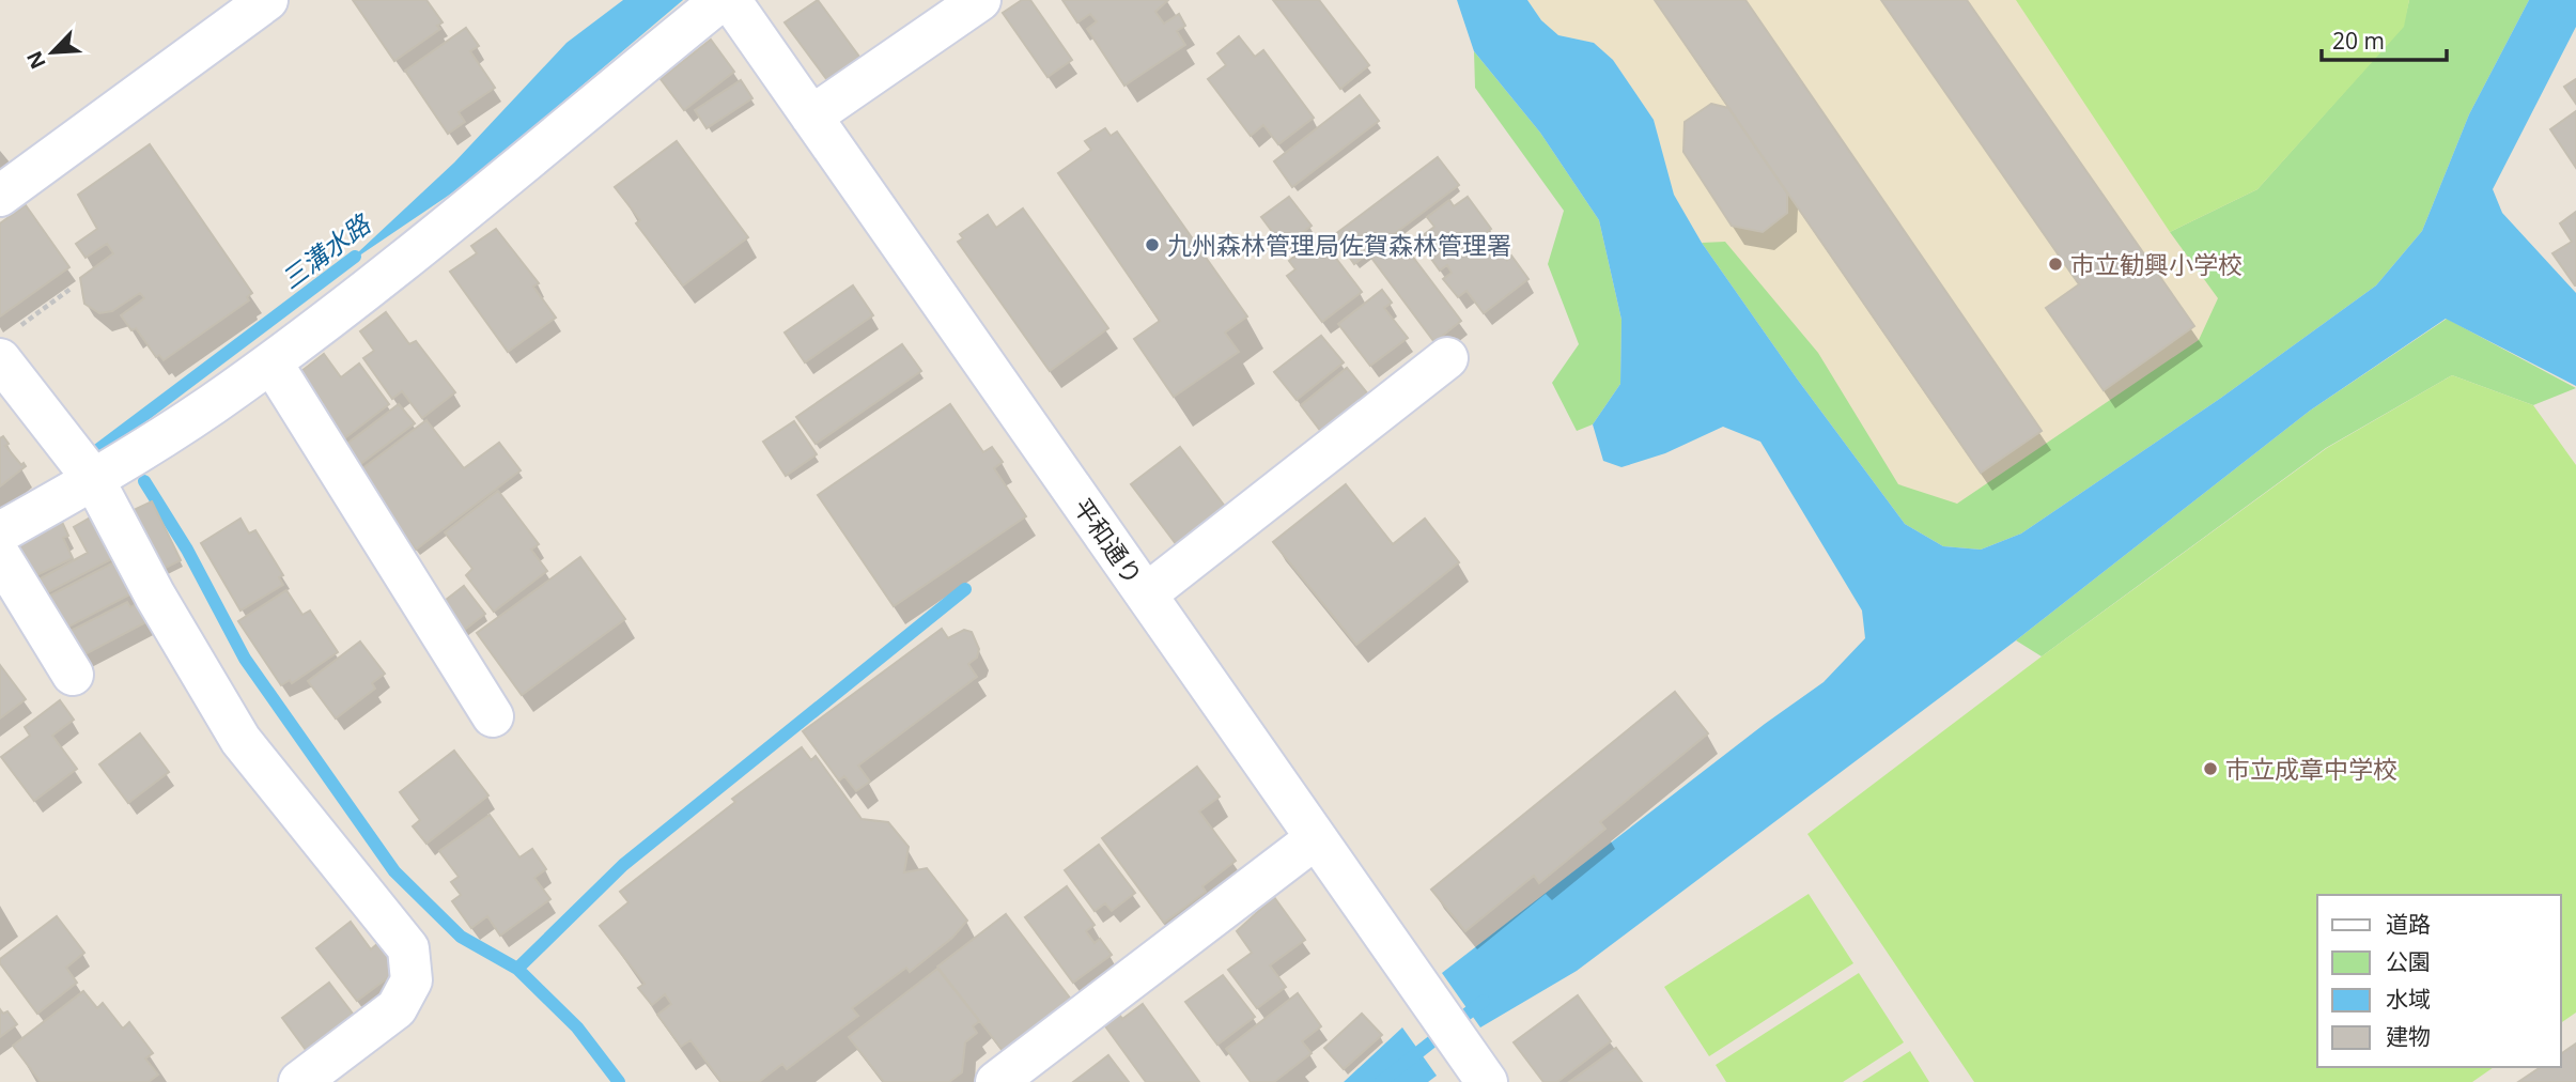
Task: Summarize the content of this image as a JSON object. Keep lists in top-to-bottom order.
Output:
{
  "streets": {
    "street": ["平和通り"]
  },
  "water": ["三溝水路"],
  "places": ["九州森林管理局佐賀森林管理署", "市立勧興小学校", "市立成章中学校"],
  "legend": [
    "道路",
    "公園",
    "水域",
    "建物"
  ],
  "scale_bar": "20 m",
  "north": "bottom left"
}
